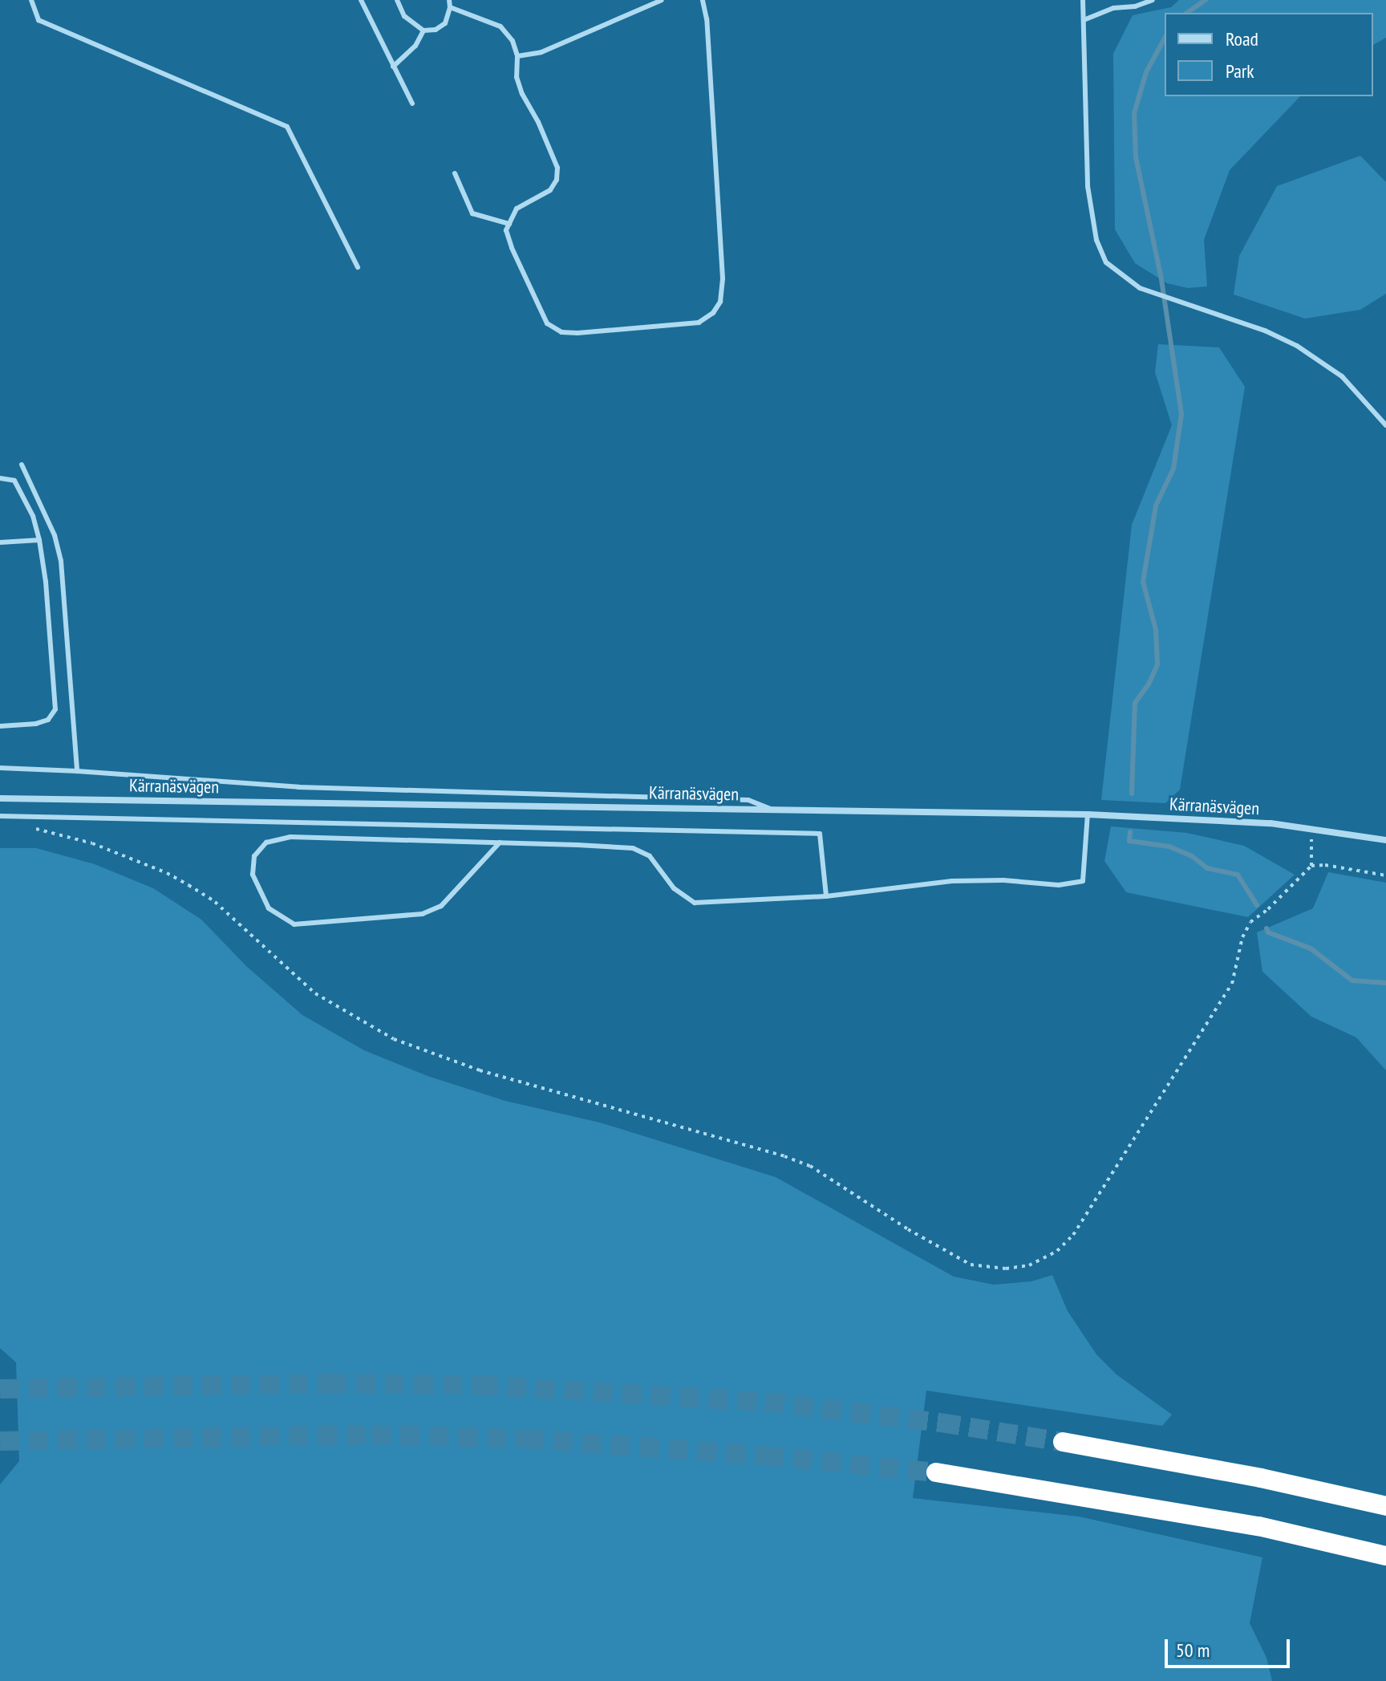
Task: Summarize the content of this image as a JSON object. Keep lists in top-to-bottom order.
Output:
{
  "streets": {
    "street": ["Kärranäsvägen"]
  },
  "legend": ["Road", "Park"],
  "scale_bar": "50 m"
}
